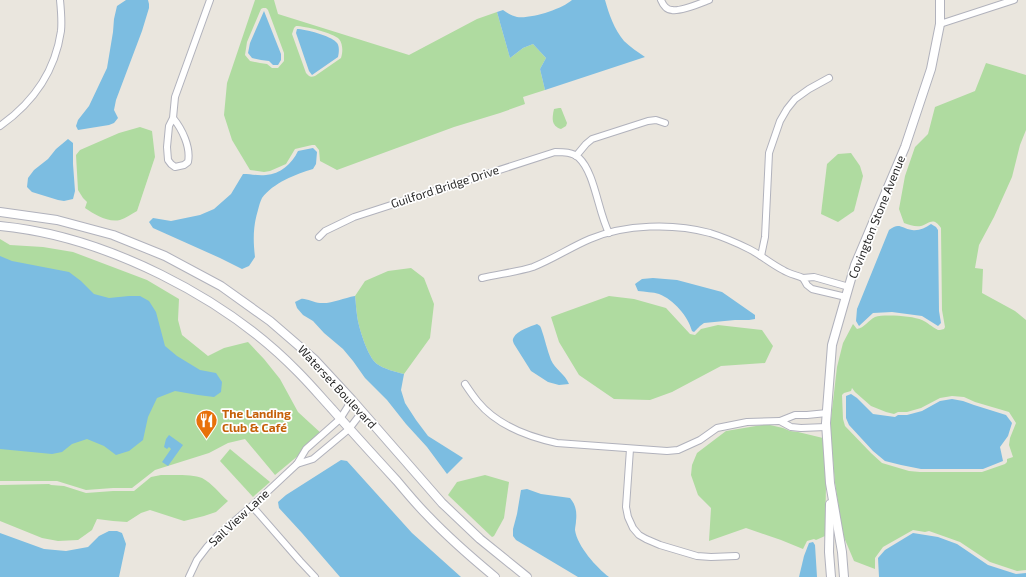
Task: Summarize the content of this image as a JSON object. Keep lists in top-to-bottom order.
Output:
{
  "streets": {
    "street": [
      "Guilford Bridge Drive",
      "Covington Stone Avenue",
      "Waterset Boulevard",
      "Sail View Lane"
    ]
  },
  "crossings": [
    ["Waterset Boulevard", "Sail View Lane"]
  ],
  "places": {
    "restaurant": ["The Landing Club & Café"]
  }
}
